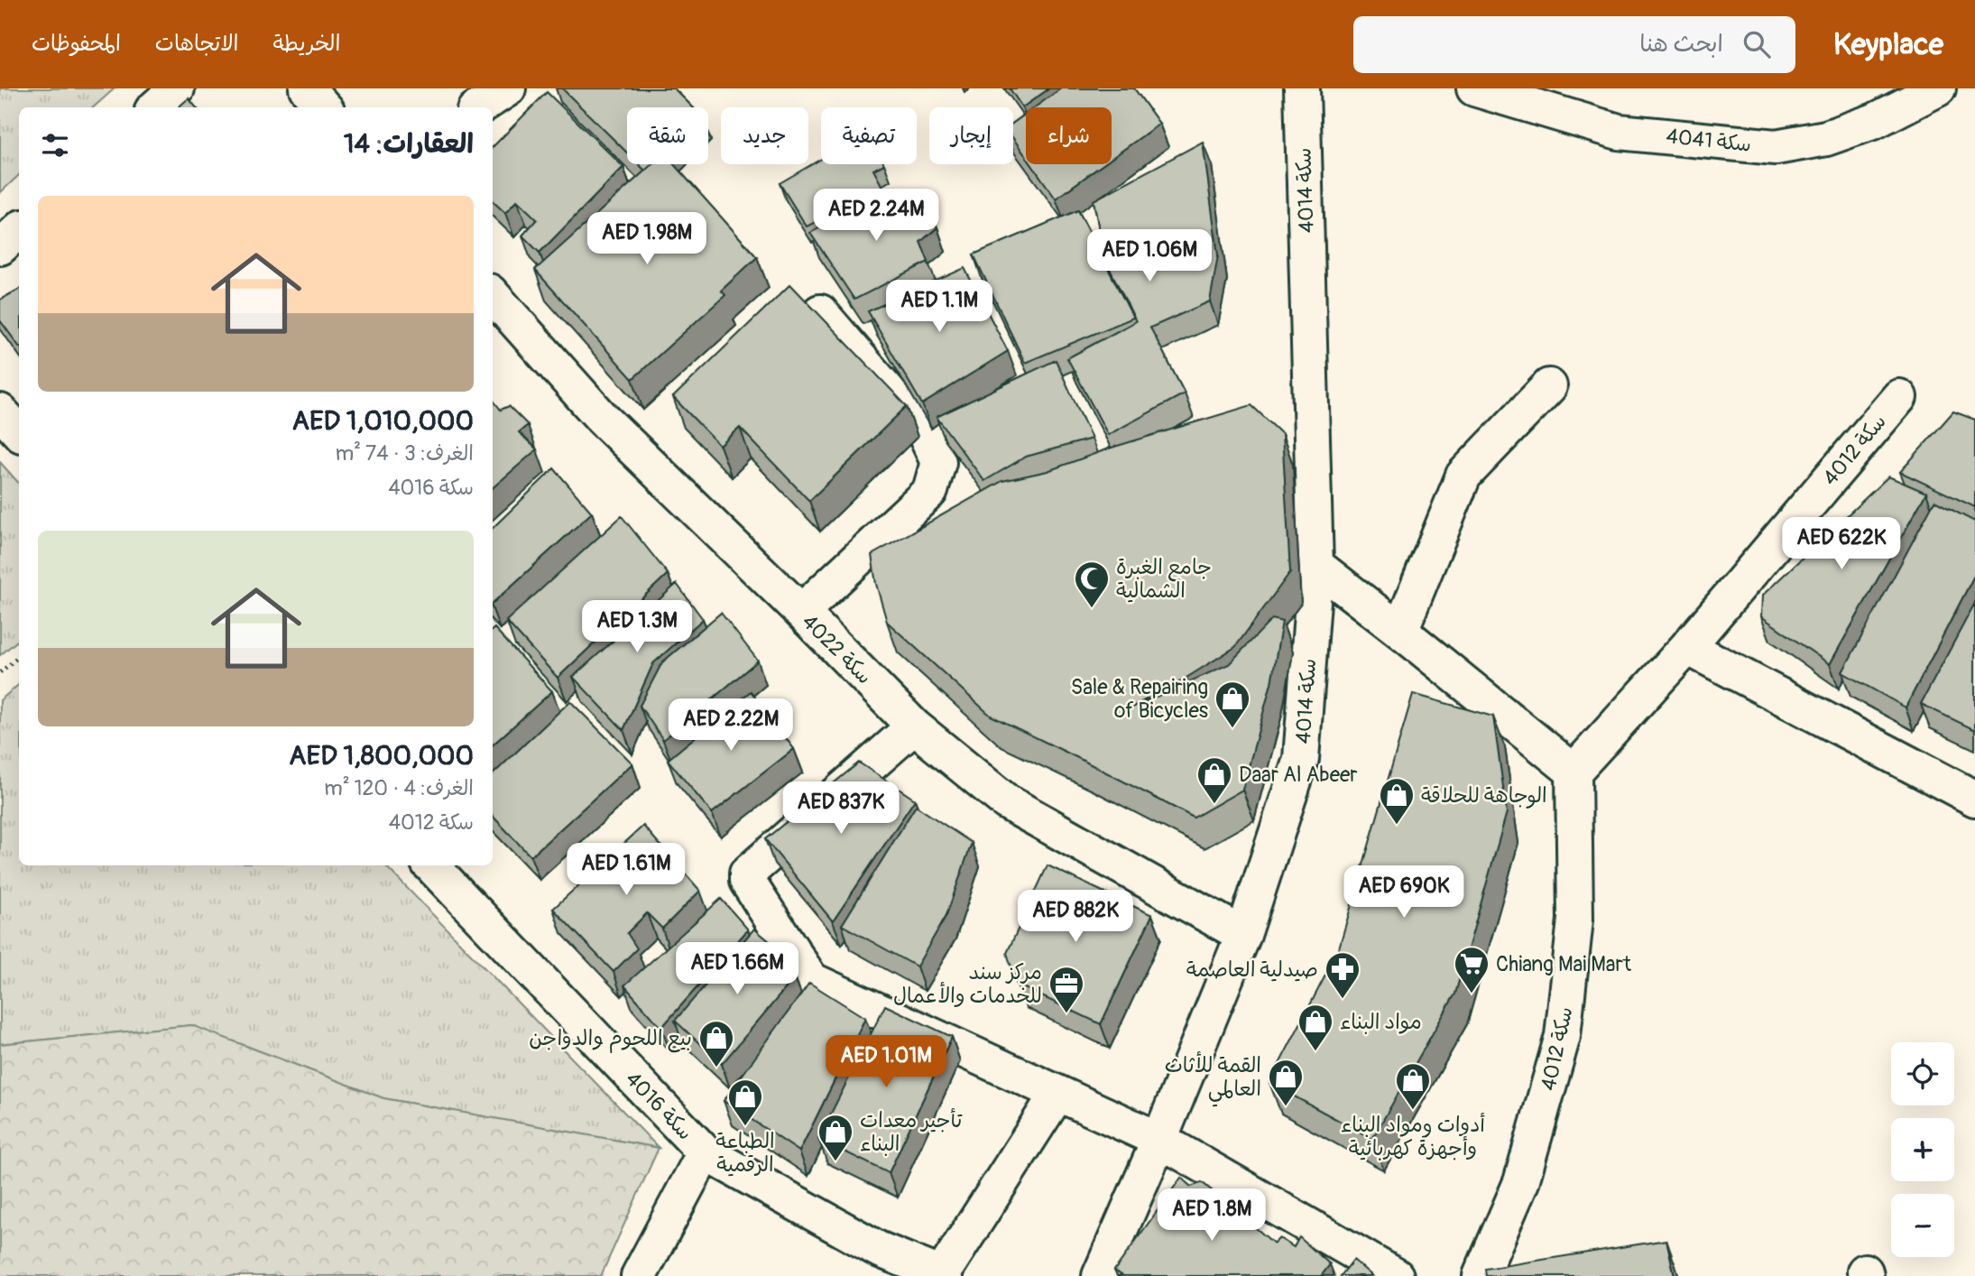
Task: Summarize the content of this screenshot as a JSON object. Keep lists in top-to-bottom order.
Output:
{
  "streets": {
    "street": [
      "سكة 4041",
      "سكة 4014",
      "سكة 4012",
      "سكة 4022",
      "سكة 4016"
    ]
  },
  "crossings": [
    ["سكة 4014", "سكة 4022"]
  ],
  "places": {
    "mosque": ["جامع الغبرة الشمالية"],
    "shop": [
      "Sale & Repairing of Bicycles",
      "Daar Al Abeer",
      "الوجاهة للحلاقة",
      "مواد البناء",
      "بيع اللحوم والدواجن",
      "القمة للأثاث العالمي",
      "أدوات ومواد البناء وأجهزة كهربائية",
      "الطباعة الرقمية",
      "تأجير معدات البناء"
    ],
    "supermarket": ["Chiang Mai Mart"],
    "pharmacy": ["صيدلية العاصمة"],
    "office": ["مركز سند للخدمات والأعمال"]
  },
  "page": {
    "header": "Keyplace",
    "search": "ابحث هنا",
    "nav": ["الخريطة", "الاتجاهات", "المحفوظات"],
    "chip": [
      "شراء",
      "إيجار",
      "تصفية",
      "جديد",
      "شقة"
    ],
    "heading": "العقارات: 14",
    "list": [
      {
        "name": "AED 1,010,000",
        "note": "الغرف: 3 · 74 m² · سكة 4016"
      },
      {
        "name": "AED 1,800,000",
        "note": "الغرف: 4 · 120 m² · سكة 4012"
      }
    ],
    "price": [
      "AED 2.24M",
      "AED 1.98M",
      "AED 1.06M",
      "AED 1.1M",
      "AED 622K",
      "AED 1.3M",
      "AED 2.22M",
      "AED 837K",
      "AED 1.61M",
      "AED 690K",
      "AED 882K",
      "AED 1.66M",
      "AED 1.01M",
      "AED 1.8M"
    ],
    "map_buttons": ["+", "−"]
  }
}
